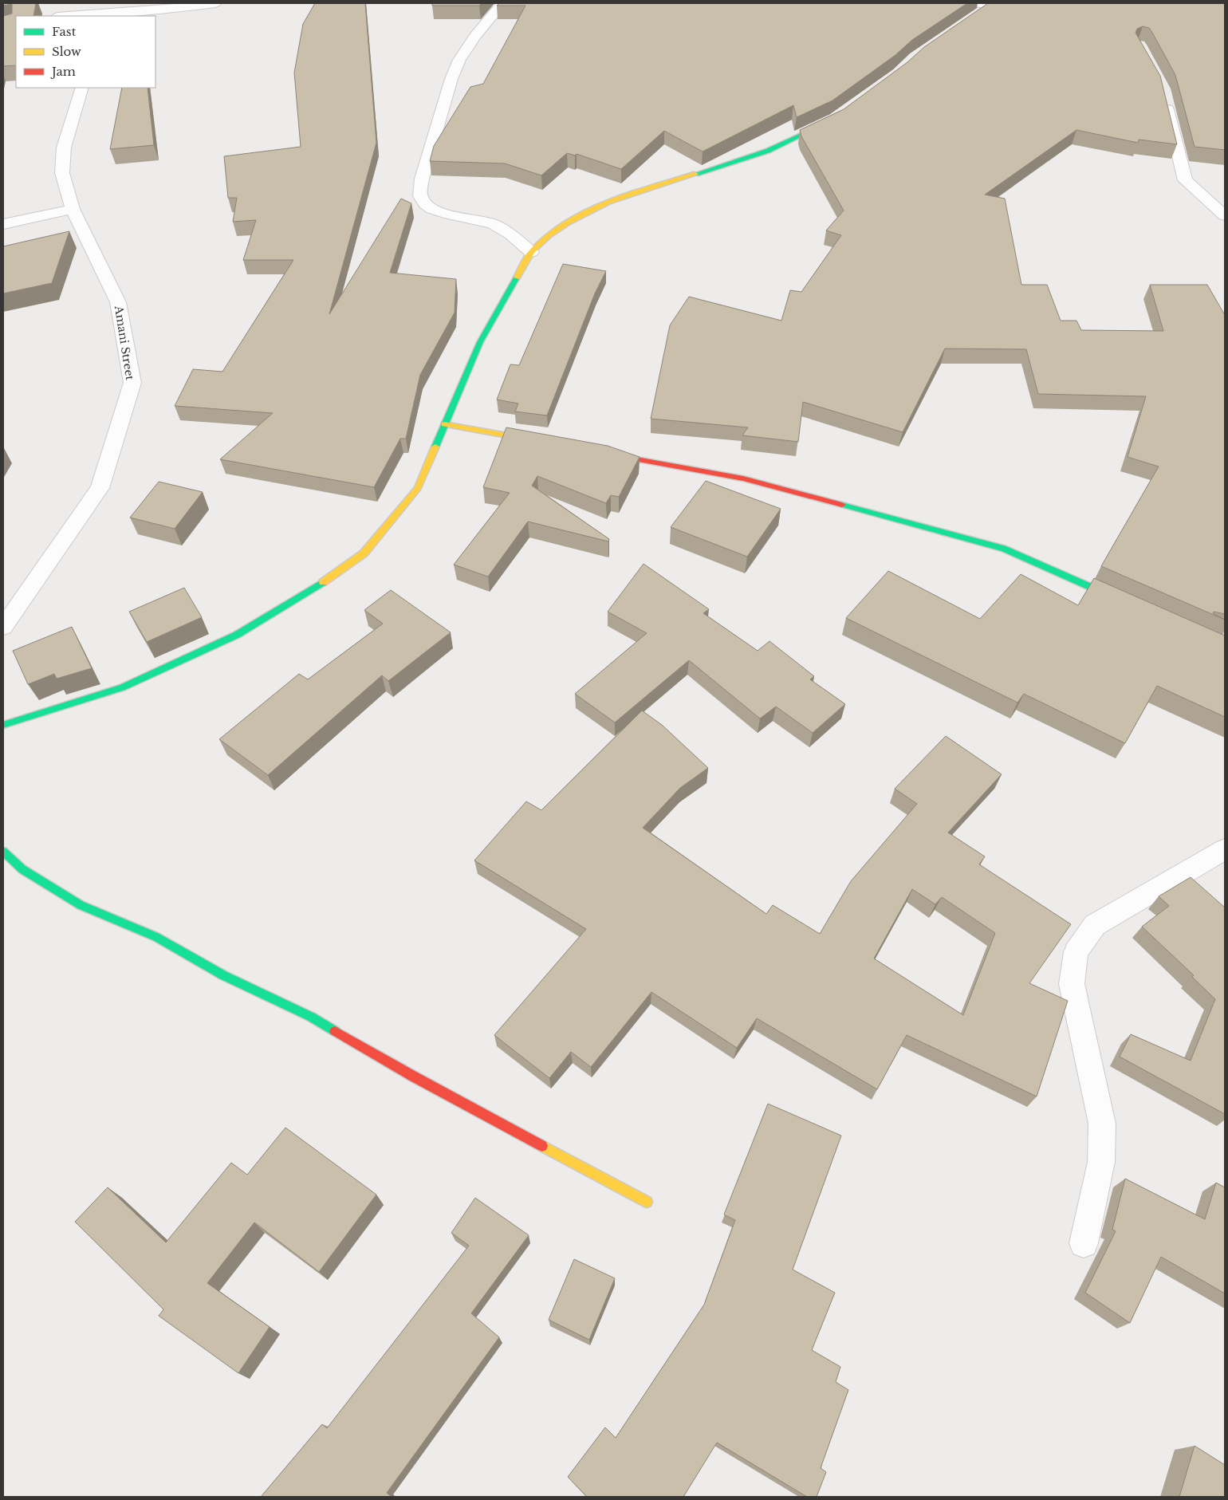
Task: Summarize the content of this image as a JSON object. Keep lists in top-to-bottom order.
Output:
{
  "streets": {
    "street": ["Amani Street"]
  },
  "legend": ["Fast", "Slow", "Jam"]
}
